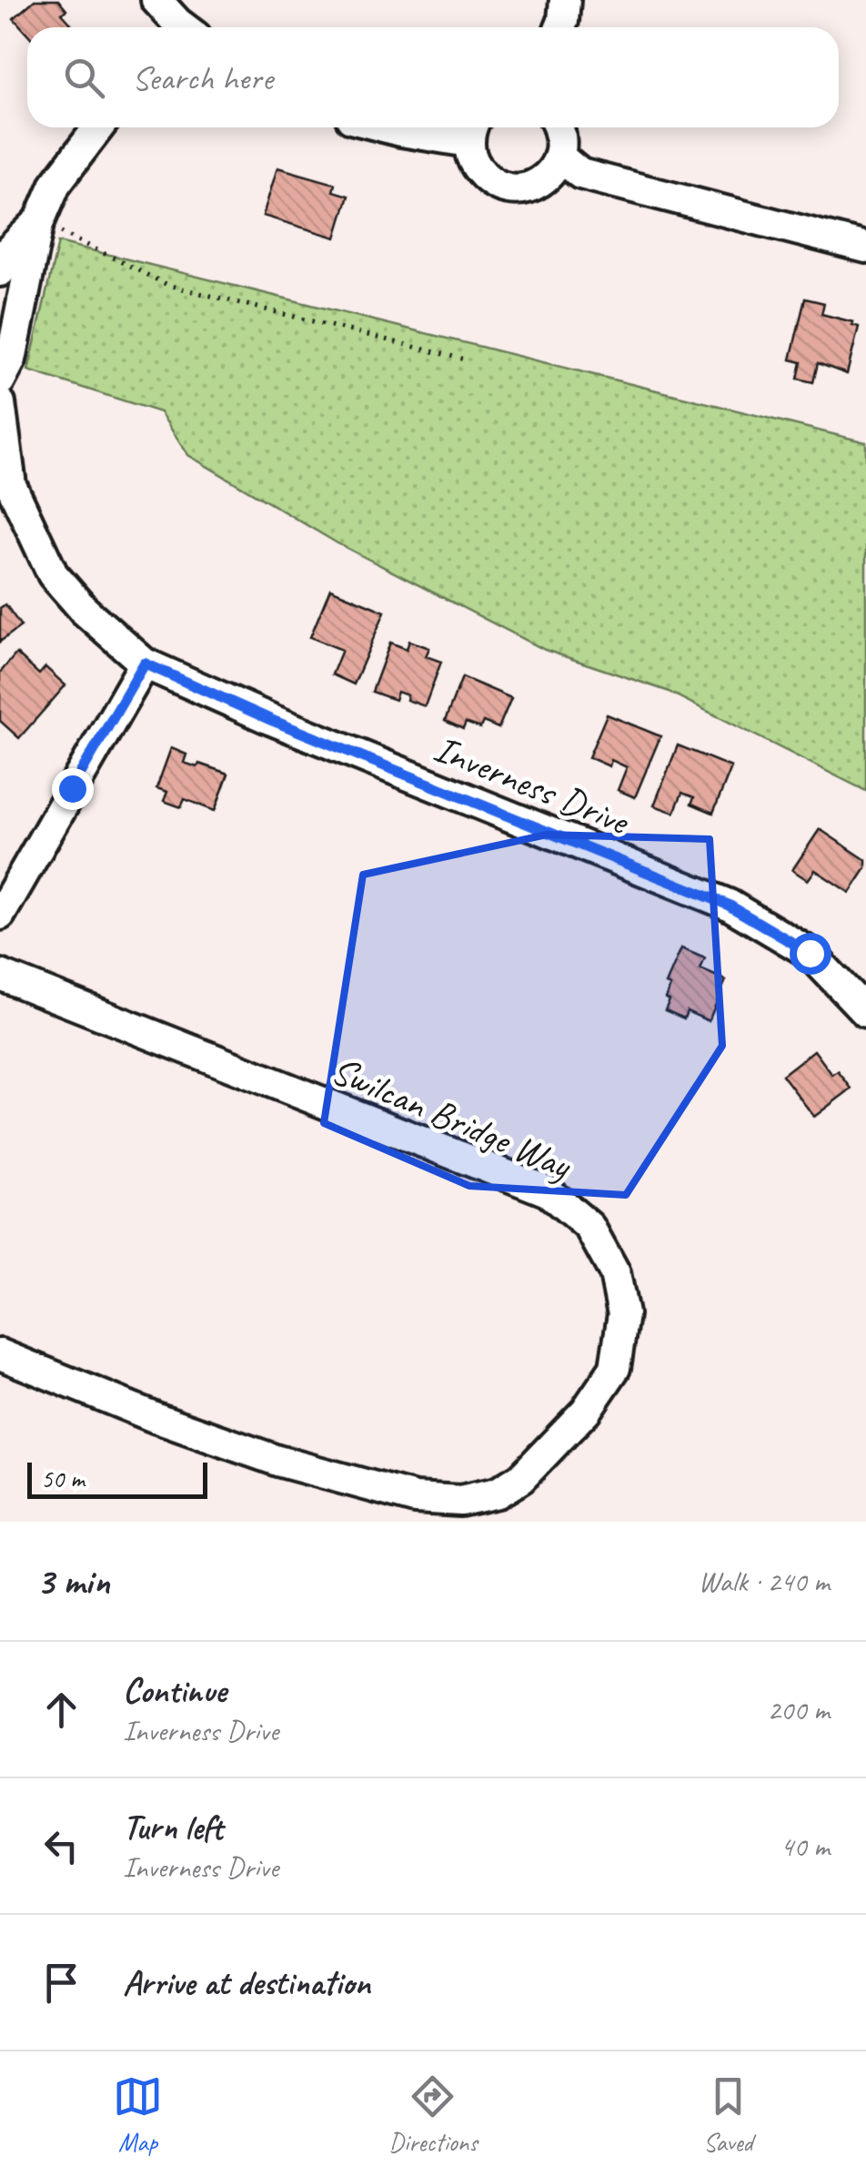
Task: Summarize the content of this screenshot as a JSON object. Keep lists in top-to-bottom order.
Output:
{
  "streets": {
    "street": ["Inverness Drive", "Swilcan Bridge Way"]
  },
  "scale_bar": "50 m",
  "page": {
    "search": "Search here",
    "scale": "50 m",
    "heading": ["3 min", "Walk · 240 m"],
    "list": [
      ["Continue", "Inverness Drive", "200 m"],
      ["Turn left", "Inverness Drive", "40 m"],
      "Arrive at destination"
    ],
    "nav": ["Map", "Directions", "Saved"]
  }
}
